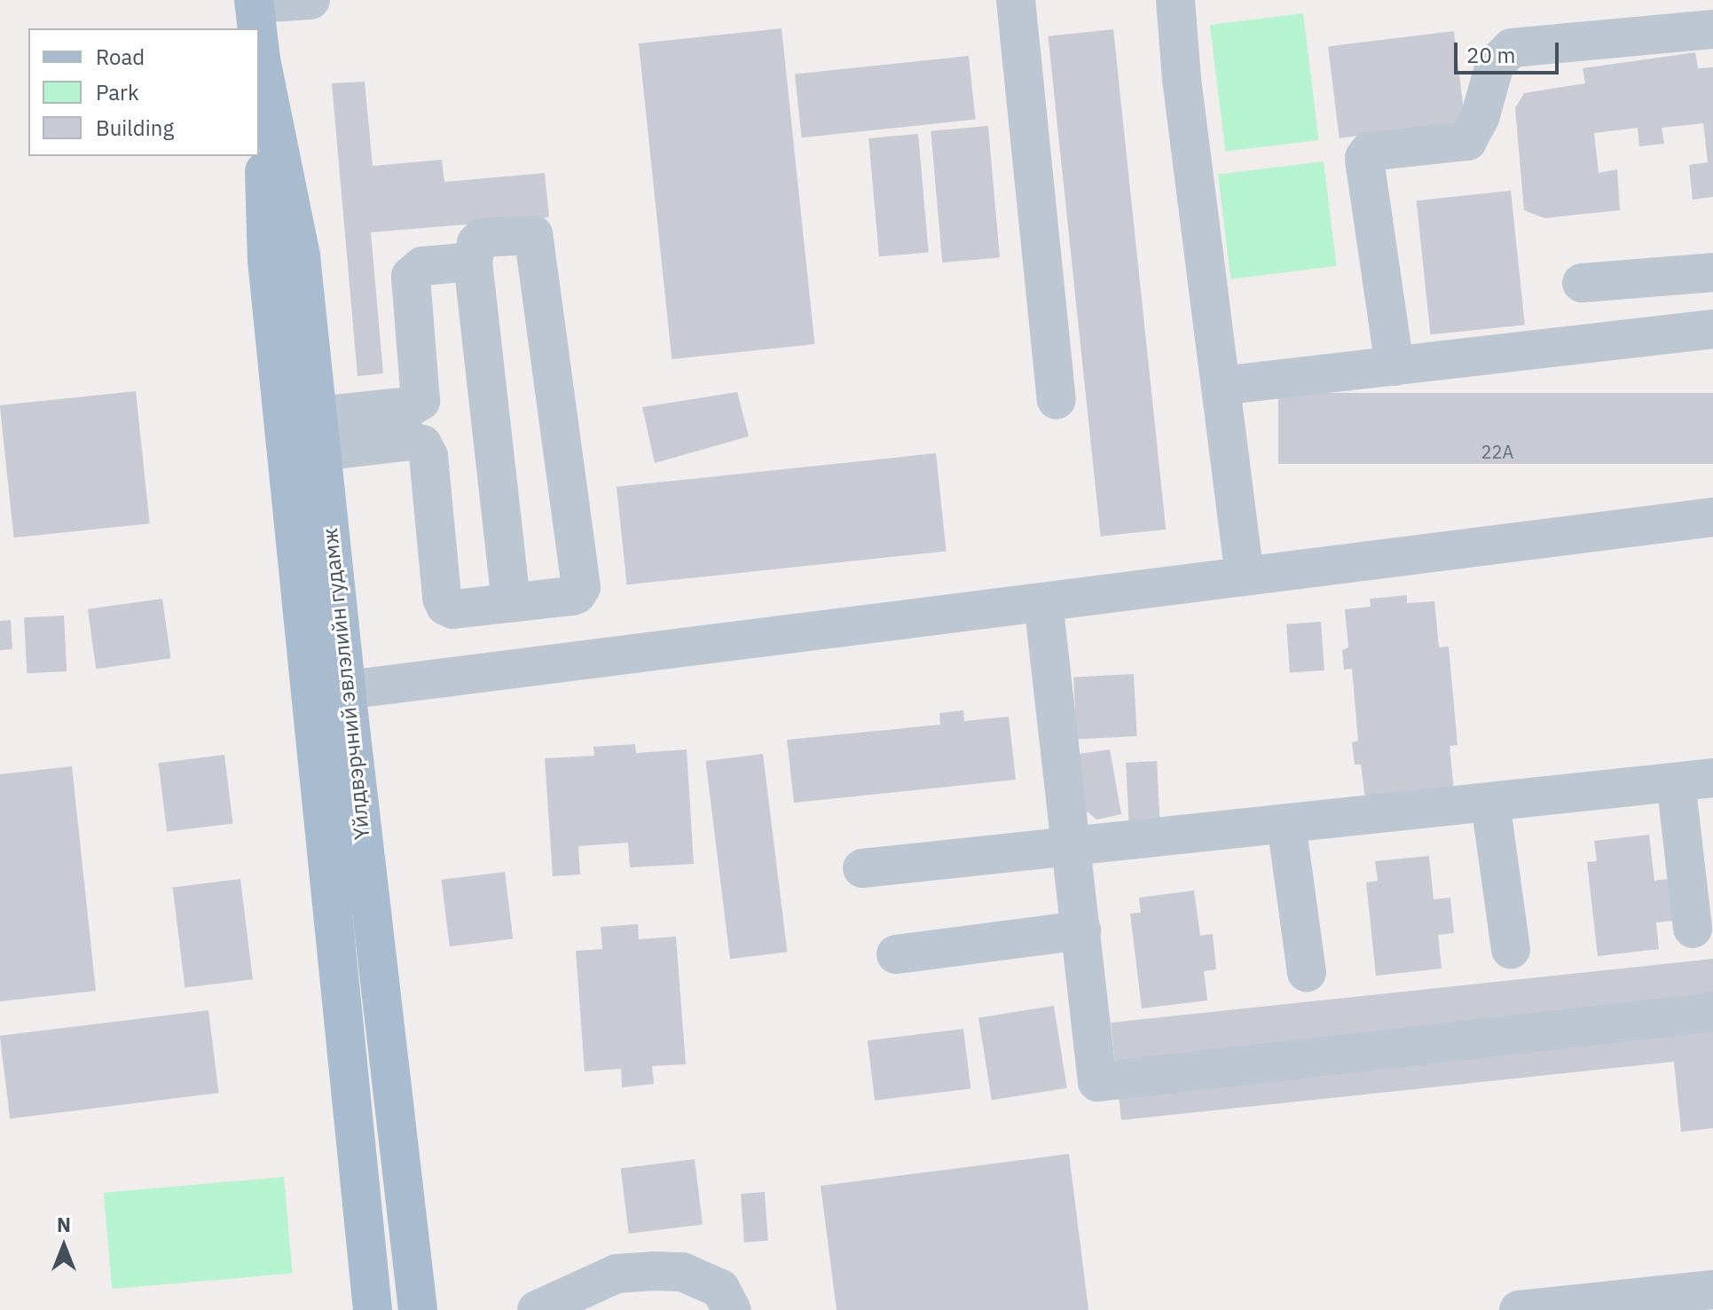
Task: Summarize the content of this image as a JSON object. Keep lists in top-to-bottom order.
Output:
{
  "streets": {
    "main road": ["Үйлдвэрчний эвлэлийн гудамж"]
  },
  "house_numbers": ["22А"],
  "legend": ["Road", "Park", "Building"],
  "scale_bar": "20 m",
  "north": "top"
}
